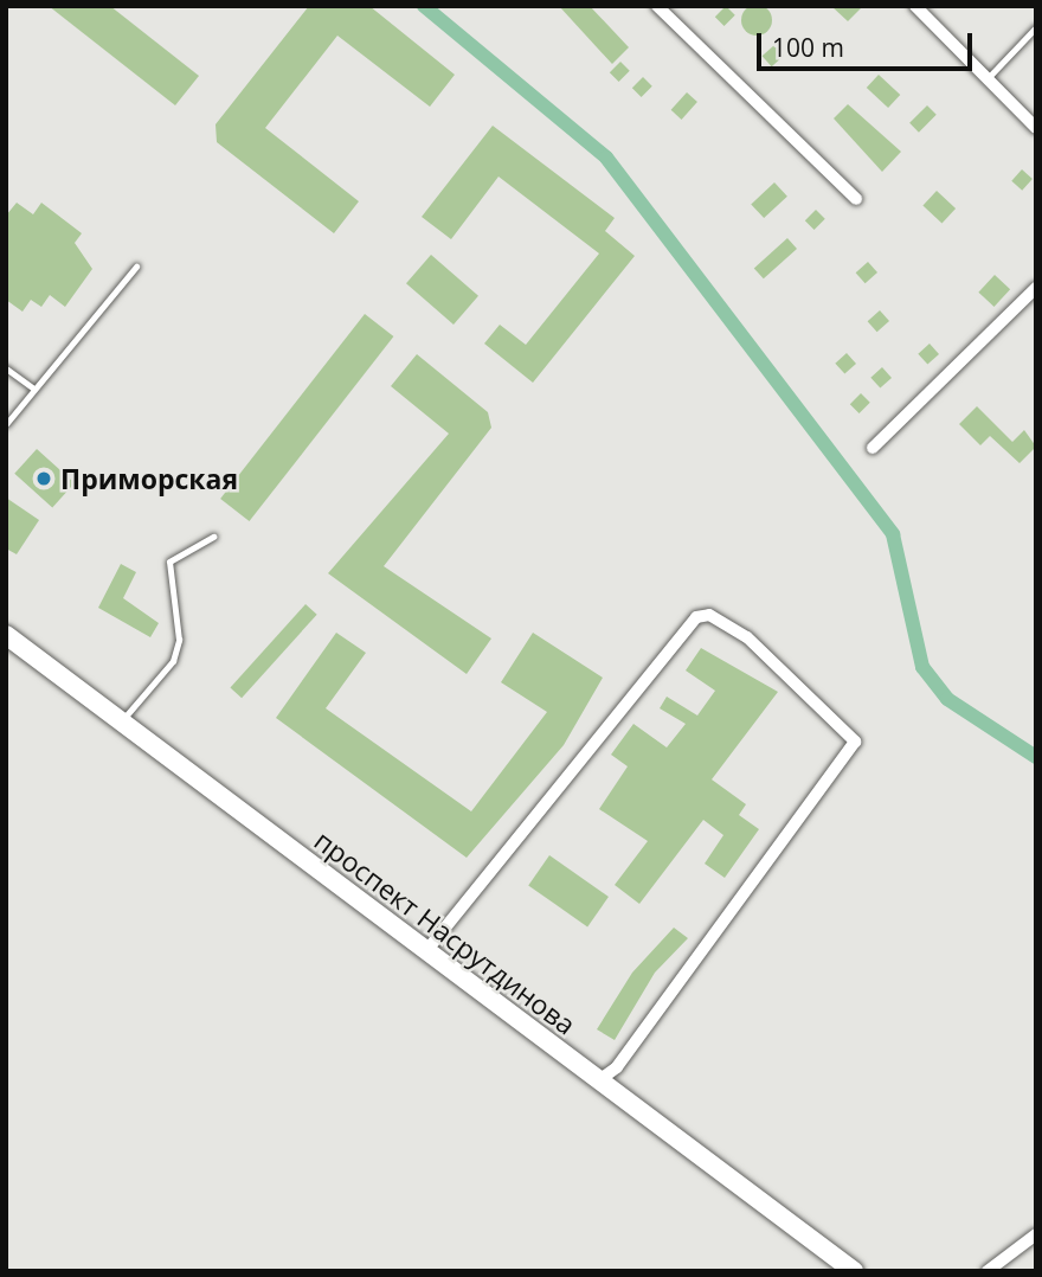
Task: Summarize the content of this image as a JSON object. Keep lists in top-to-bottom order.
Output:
{
  "streets": {
    "main road": ["проспект Насрутдинова"]
  },
  "places": ["Приморская"],
  "scale_bar": "100 m"
}
